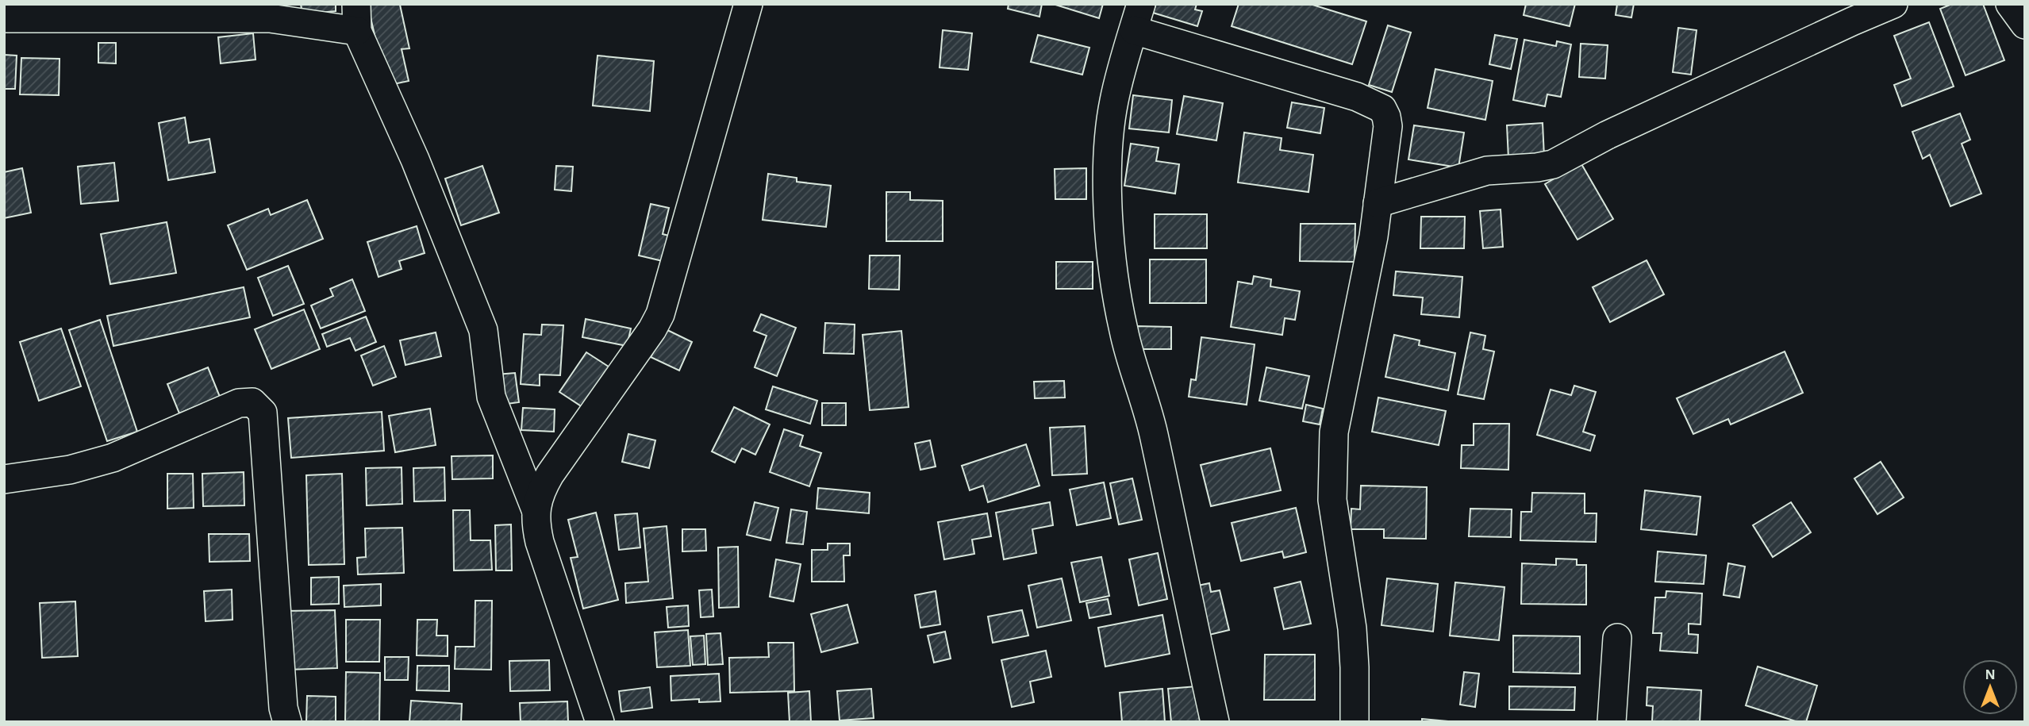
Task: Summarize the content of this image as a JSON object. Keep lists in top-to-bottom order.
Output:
{
  "north": "top"
}
